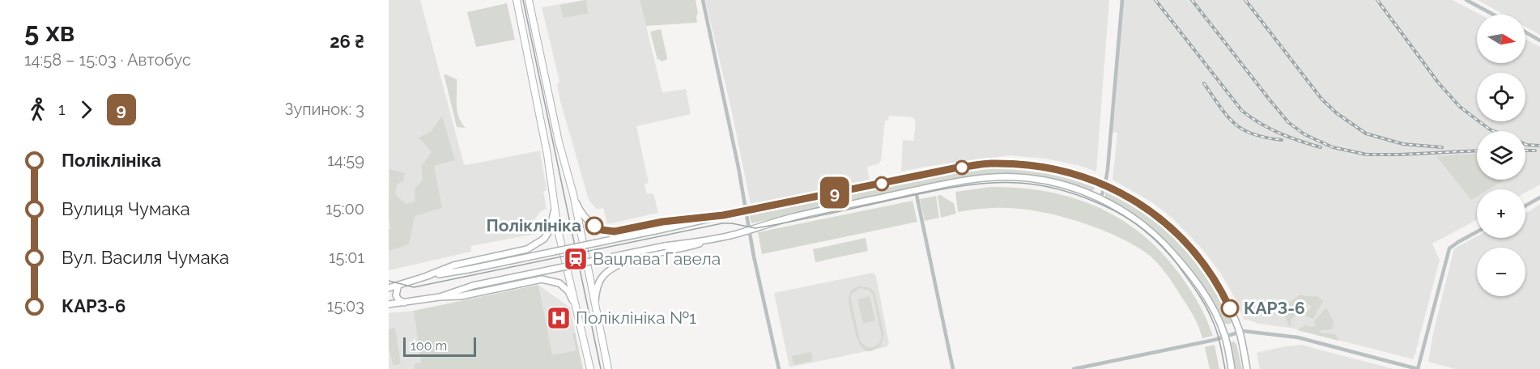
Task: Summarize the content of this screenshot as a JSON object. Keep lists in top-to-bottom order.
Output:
{
  "places": {
    "other": ["Поліклініка", "КАРЗ-6"],
    "station": ["Вацлава Гавела"],
    "hospital": ["Поліклініка №1"]
  },
  "lines": ["bus line 9"],
  "scale_bar": "100 m",
  "north": "right",
  "page": {
    "heading": ["5 хв", "14:58 – 15:03 · Автобус", "26 ₴"],
    "on_map": "9",
    "map_buttons": ["+", "−"],
    "legs": ["1", "9", "Зупинок: 3"],
    "list": [
      {
        "name": "Поліклініка",
        "value": "14:59"
      },
      {
        "name": "Вулиця Чумака",
        "value": "15:00"
      },
      {
        "name": "Вул. Василя Чумака",
        "value": "15:01"
      },
      {
        "name": "КАРЗ-6",
        "value": "15:03"
      }
    ],
    "scale": "100 m"
  }
}
